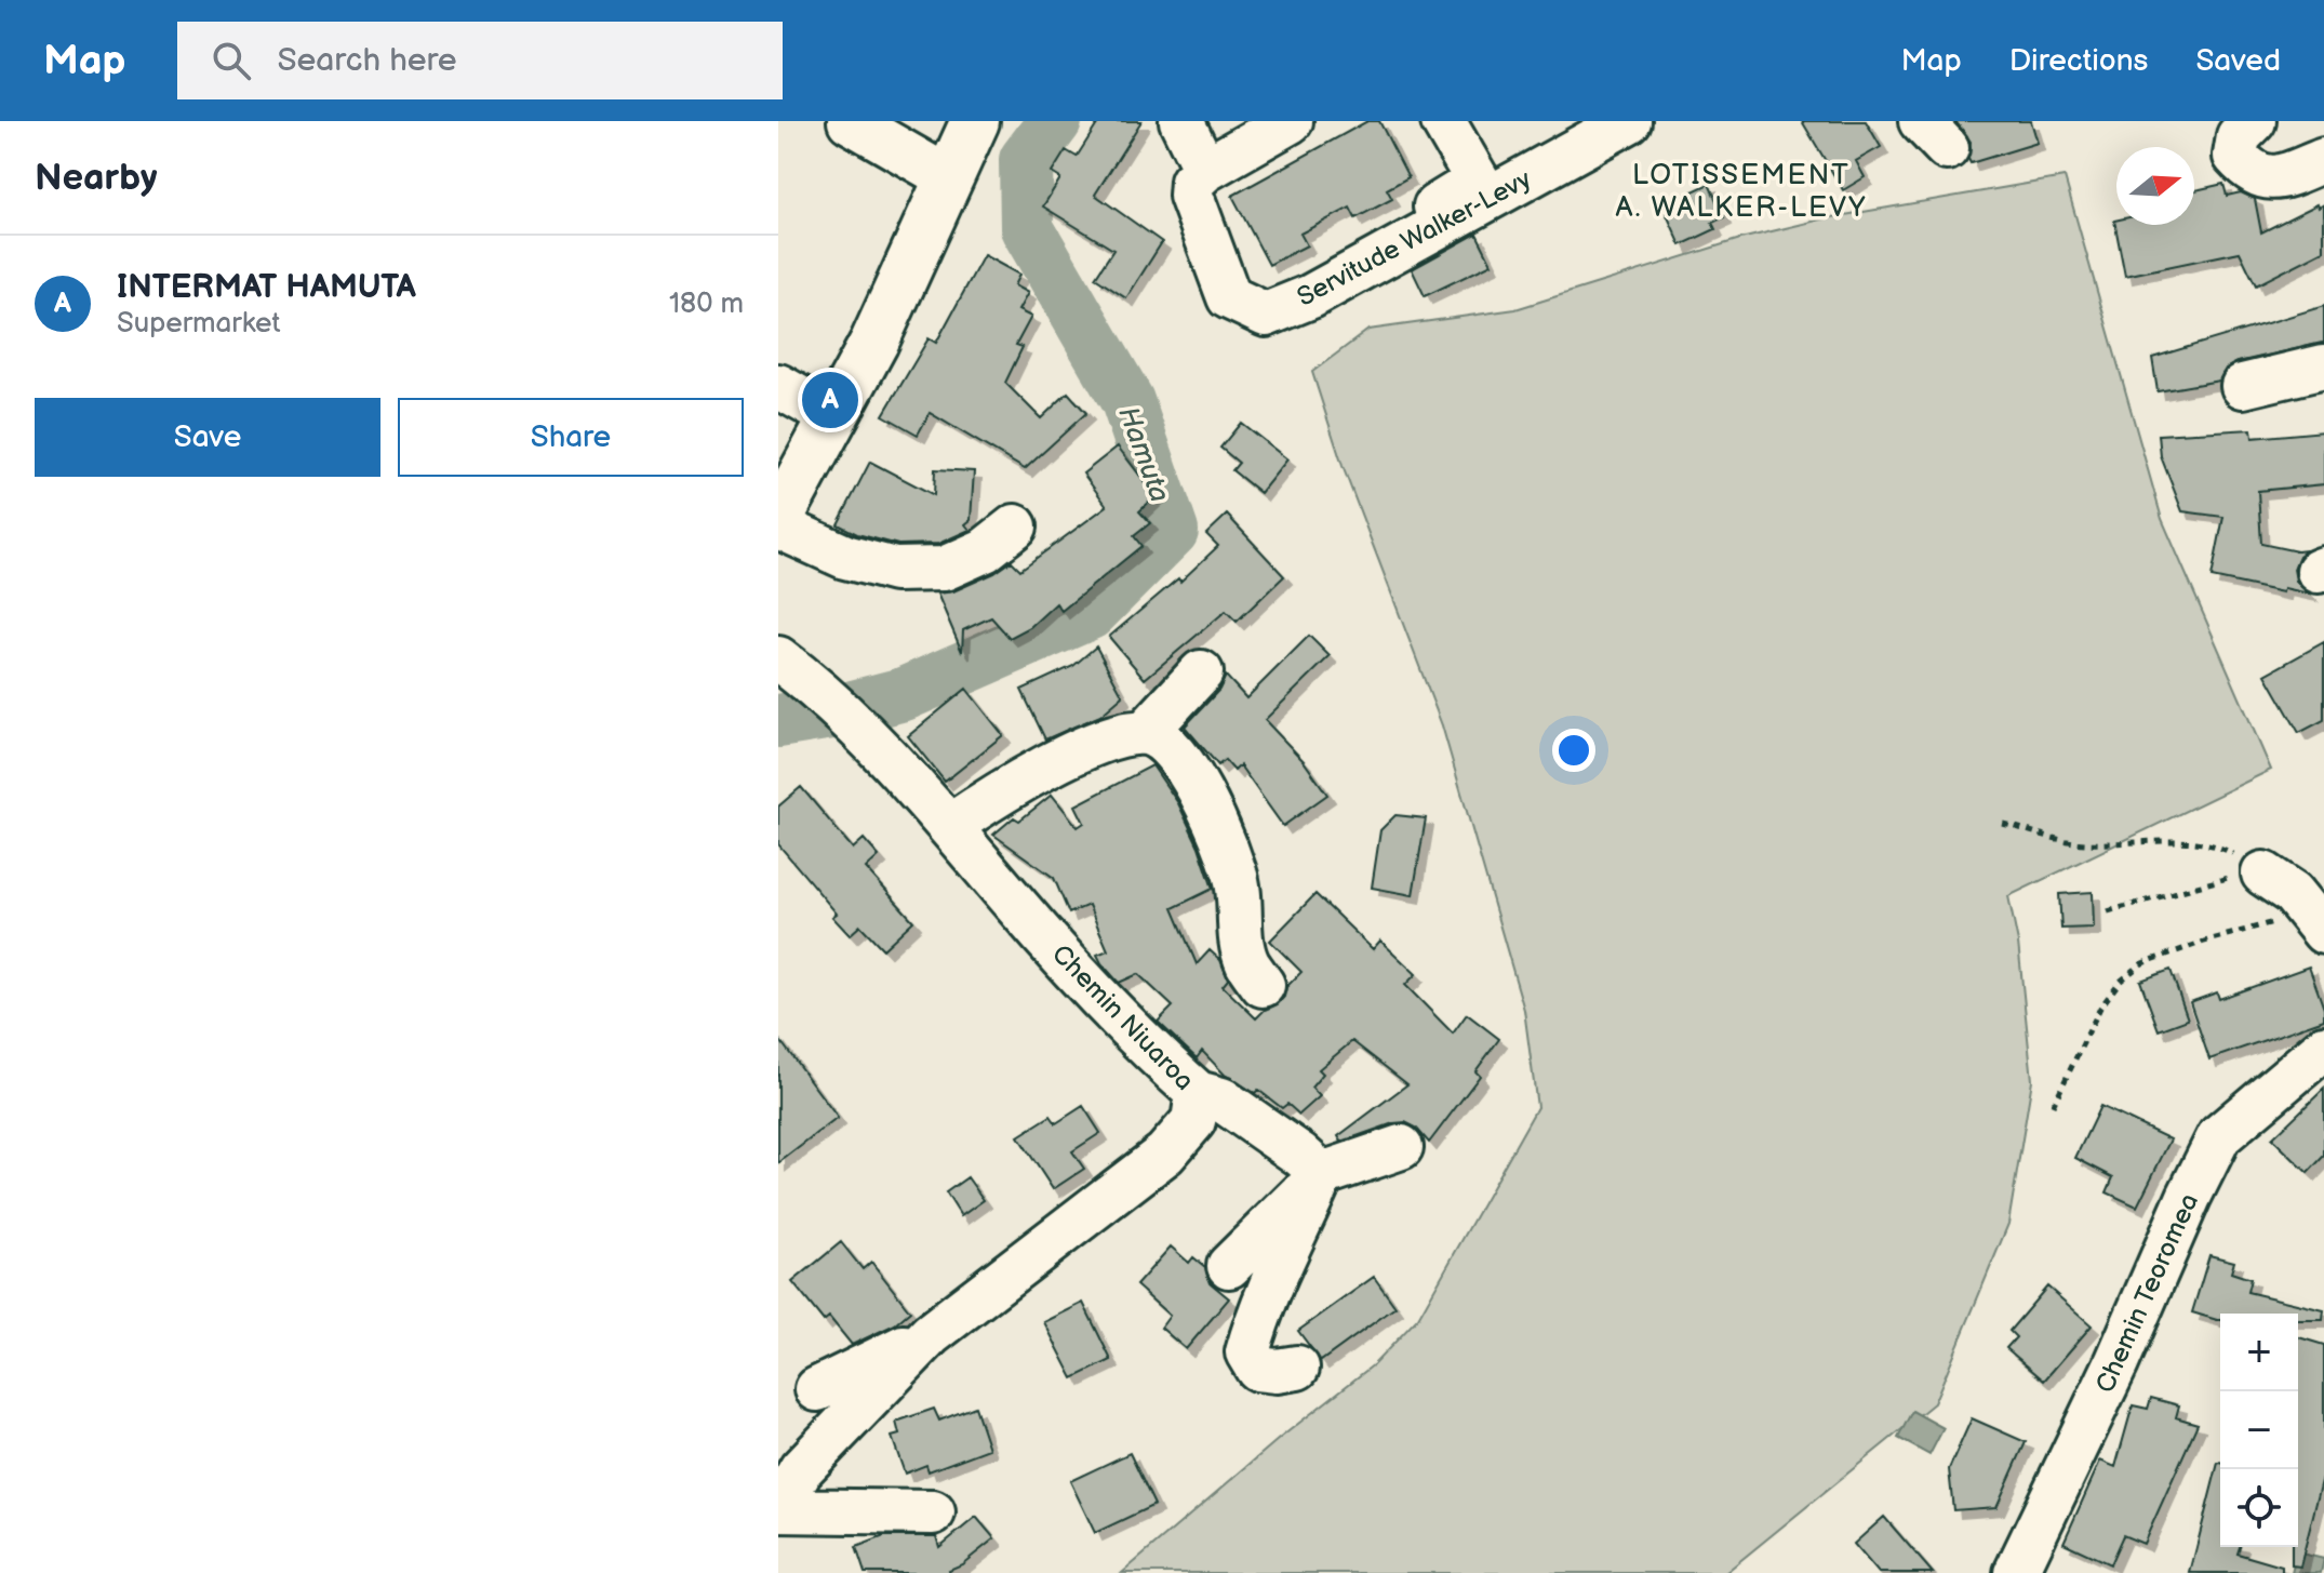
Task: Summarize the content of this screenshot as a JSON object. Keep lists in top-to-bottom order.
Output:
{
  "streets": {
    "street": ["Servitude Walker-Levy", "Chemin Niuaroa", "Chemin Teoromea"]
  },
  "districts": ["LOTISSEMENT A. WALKER-LEVY"],
  "water": ["Hamuta"],
  "north": "right",
  "page": {
    "header": "Map",
    "search": "Search here",
    "nav": ["Map", "Directions", "Saved"],
    "heading": "Nearby",
    "list": [
      {
        "mark": "A",
        "name": "INTERMAT HAMUTA",
        "note": "Supermarket",
        "value": "180 m"
      }
    ],
    "pins": "A",
    "buttons": ["Save", "Share"],
    "map_buttons": ["+", "−"]
  }
}
